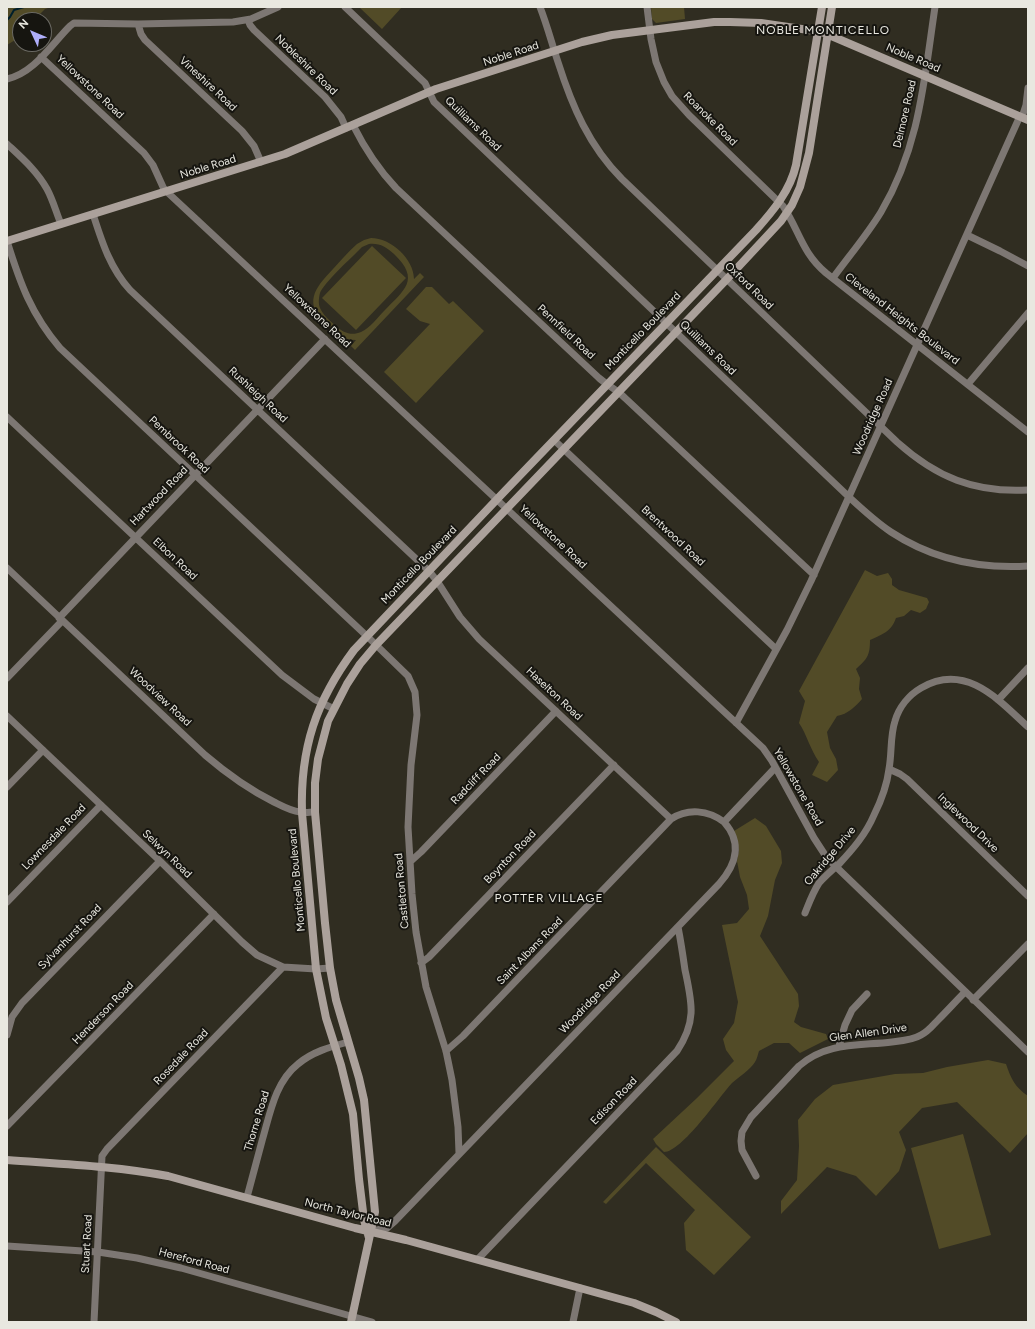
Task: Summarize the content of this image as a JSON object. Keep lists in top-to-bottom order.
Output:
{
  "streets": {
    "main road": ["Noble Road", "Monticello Boulevard", "North Taylor Road"],
    "street": [
      "Nobleshire Road",
      "Vineshire Road",
      "Yellowstone Road",
      "Delmore Road",
      "Roanoke Road",
      "Quilliams Road",
      "Oxford Road",
      "Cleveland Heights Boulevard",
      "Pennfield Road",
      "Rushleigh Road",
      "Woodridge Road",
      "Pembrook Road",
      "Hartwood Road",
      "Brentwood Road",
      "Elbon Road",
      "Haselton Road",
      "Woodview Road",
      "Radcliff Road",
      "Inglewood Drive",
      "Lownesdale Road",
      "Selwyn Road",
      "Oakridge Drive",
      "Boynton Road",
      "Castleton Road",
      "Sylvanhurst Road",
      "Saint Albans Road",
      "Henderson Road",
      "Glen Allen Drive",
      "Rosedale Road",
      "Edison Road",
      "Thorne Road",
      "Stuart Road",
      "Hereford Road"
    ]
  },
  "crossings": [
    ["Noble Road", "Nobleshire Road"],
    ["Noble Road", "Vineshire Road"],
    ["Noble Road", "Yellowstone Road"],
    ["Noble Road", "Delmore Road"],
    ["Noble Road", "Roanoke Road"],
    ["Noble Road", "Quilliams Road"],
    ["Noble Road", "Oxford Road"],
    ["Noble Road", "Monticello Boulevard"],
    ["Noble Road", "Pennfield Road"],
    ["Noble Road", "Rushleigh Road"],
    ["Noble Road", "Woodridge Road"],
    ["Noble Road", "Pembrook Road"],
    ["Nobleshire Road", "Pennfield Road"],
    ["Yellowstone Road", "Monticello Boulevard"],
    ["Yellowstone Road", "Woodridge Road"],
    ["Yellowstone Road", "Hartwood Road"],
    ["Yellowstone Road", "Oakridge Drive"],
    ["Yellowstone Road", "Glen Allen Drive"],
    ["Delmore Road", "Cleveland Heights Boulevard"],
    ["Roanoke Road", "Cleveland Heights Boulevard"],
    ["Roanoke Road", "Monticello Boulevard"],
    ["Quilliams Road", "Monticello Boulevard"],
    ["Quilliams Road", "Woodridge Road"],
    ["Oxford Road", "Monticello Boulevard"],
    ["Oxford Road", "Woodridge Road"],
    ["Cleveland Heights Boulevard", "Monticello Boulevard"],
    ["Cleveland Heights Boulevard", "Woodridge Road"],
    ["Monticello Boulevard", "Pennfield Road"],
    ["Monticello Boulevard", "Rushleigh Road"],
    ["Monticello Boulevard", "Woodridge Road"],
    ["Monticello Boulevard", "Pembrook Road"],
    ["Monticello Boulevard", "Brentwood Road"],
    ["Monticello Boulevard", "Elbon Road"],
    ["Monticello Boulevard", "Haselton Road"],
    ["Monticello Boulevard", "Woodview Road"],
    ["Monticello Boulevard", "Selwyn Road"],
    ["Monticello Boulevard", "Castleton Road"],
    ["Monticello Boulevard", "Thorne Road"],
    ["Monticello Boulevard", "North Taylor Road"],
    ["Monticello Boulevard", "Hereford Road"],
    ["Pennfield Road", "Woodridge Road"],
    ["Rushleigh Road", "Hartwood Road"],
    ["Rushleigh Road", "Haselton Road"],
    ["Woodridge Road", "Brentwood Road"],
    ["Woodridge Road", "Castleton Road"],
    ["Woodridge Road", "Saint Albans Road"],
    ["Woodridge Road", "Edison Road"],
    ["Woodridge Road", "North Taylor Road"],
    ["Pembrook Road", "Hartwood Road"],
    ["Pembrook Road", "Castleton Road"],
    ["Hartwood Road", "Elbon Road"],
    ["Hartwood Road", "Woodview Road"],
    ["Haselton Road", "Radcliff Road"],
    ["Haselton Road", "Boynton Road"],
    ["Haselton Road", "Saint Albans Road"],
    ["Radcliff Road", "Castleton Road"],
    ["Inglewood Drive", "Oakridge Drive"],
    ["Lownesdale Road", "Selwyn Road"],
    ["Selwyn Road", "Sylvanhurst Road"],
    ["Selwyn Road", "Henderson Road"],
    ["Selwyn Road", "Rosedale Road"],
    ["Boynton Road", "Castleton Road"],
    ["Castleton Road", "Saint Albans Road"],
    ["Rosedale Road", "North Taylor Road"],
    ["Rosedale Road", "Stuart Road"],
    ["Edison Road", "North Taylor Road"],
    ["Thorne Road", "North Taylor Road"],
    ["North Taylor Road", "Stuart Road"],
    ["Stuart Road", "Hereford Road"]
  ],
  "districts": ["NOBLE MONTICELLO", "POTTER VILLAGE"],
  "north": "top left"
}
